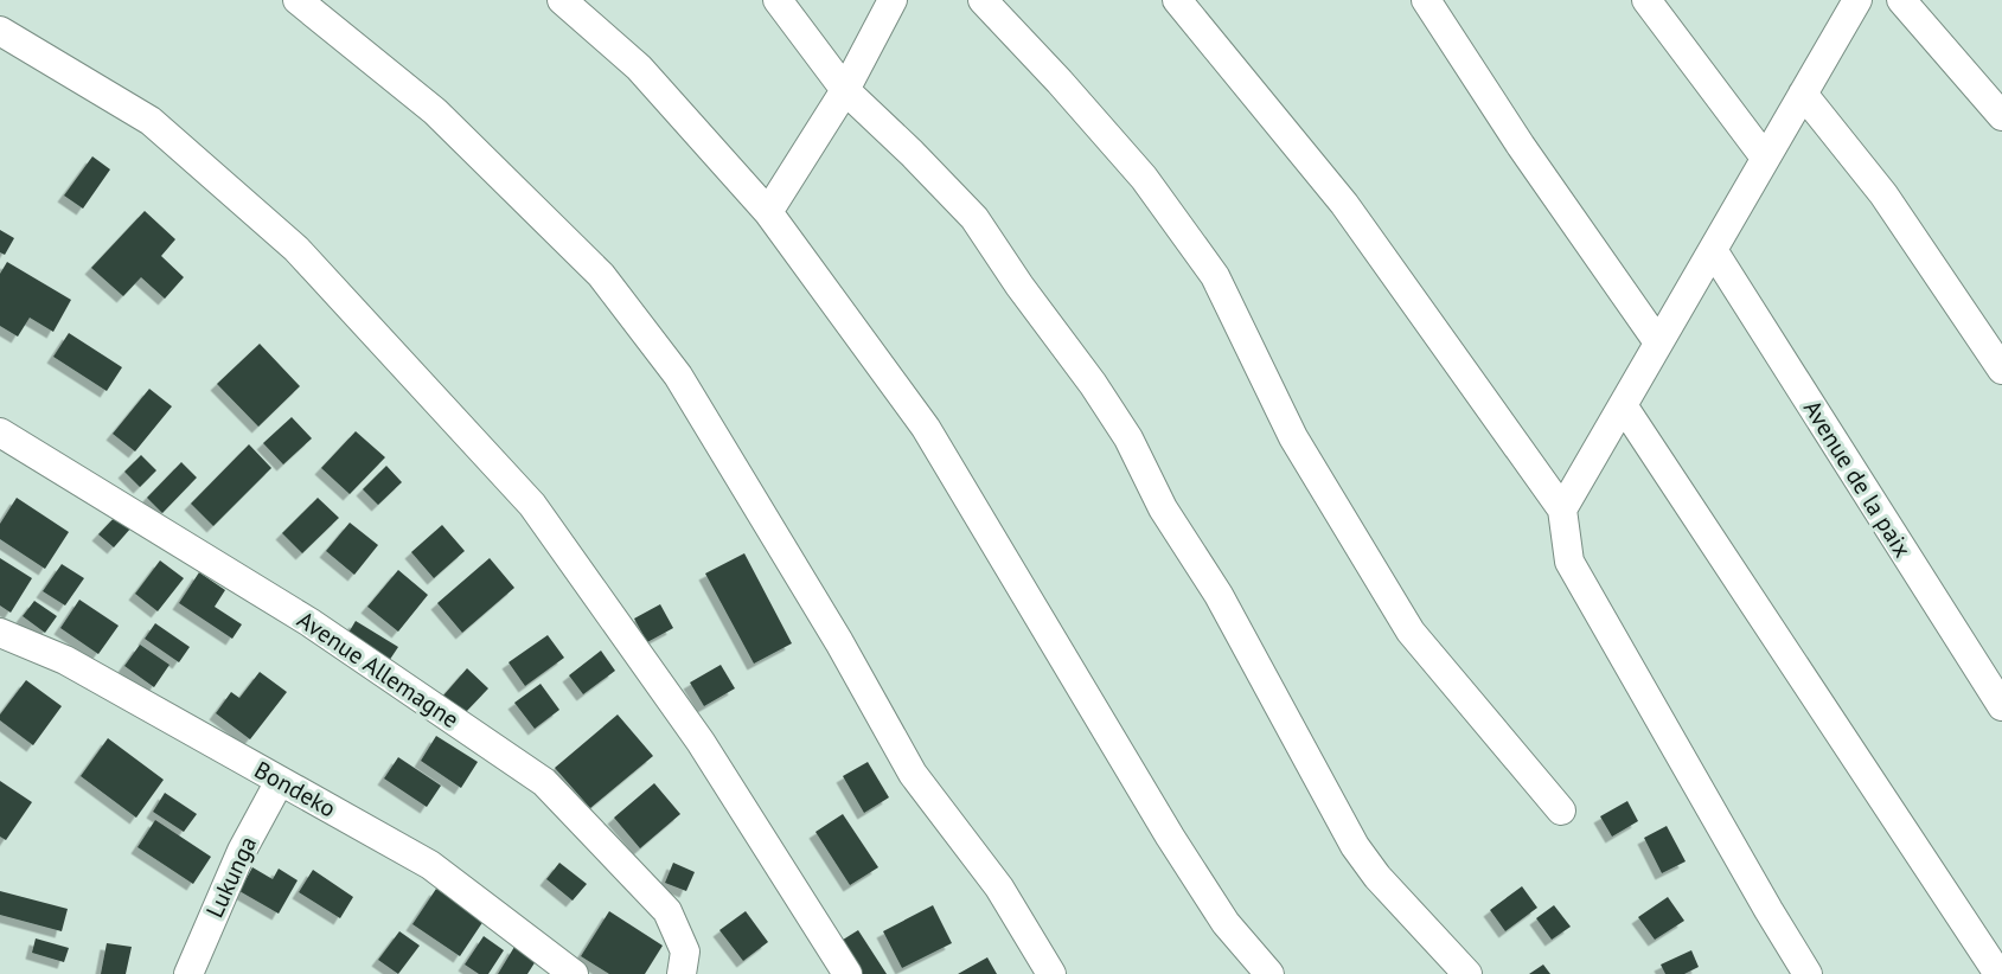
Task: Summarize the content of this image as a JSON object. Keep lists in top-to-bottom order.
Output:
{
  "streets": {
    "street": [
      "Avenue de la paix",
      "Avenue Allemagne",
      "Bondeko",
      "Lukunga"
    ]
  },
  "crossings": [
    ["Bondeko", "Lukunga"]
  ]
}
